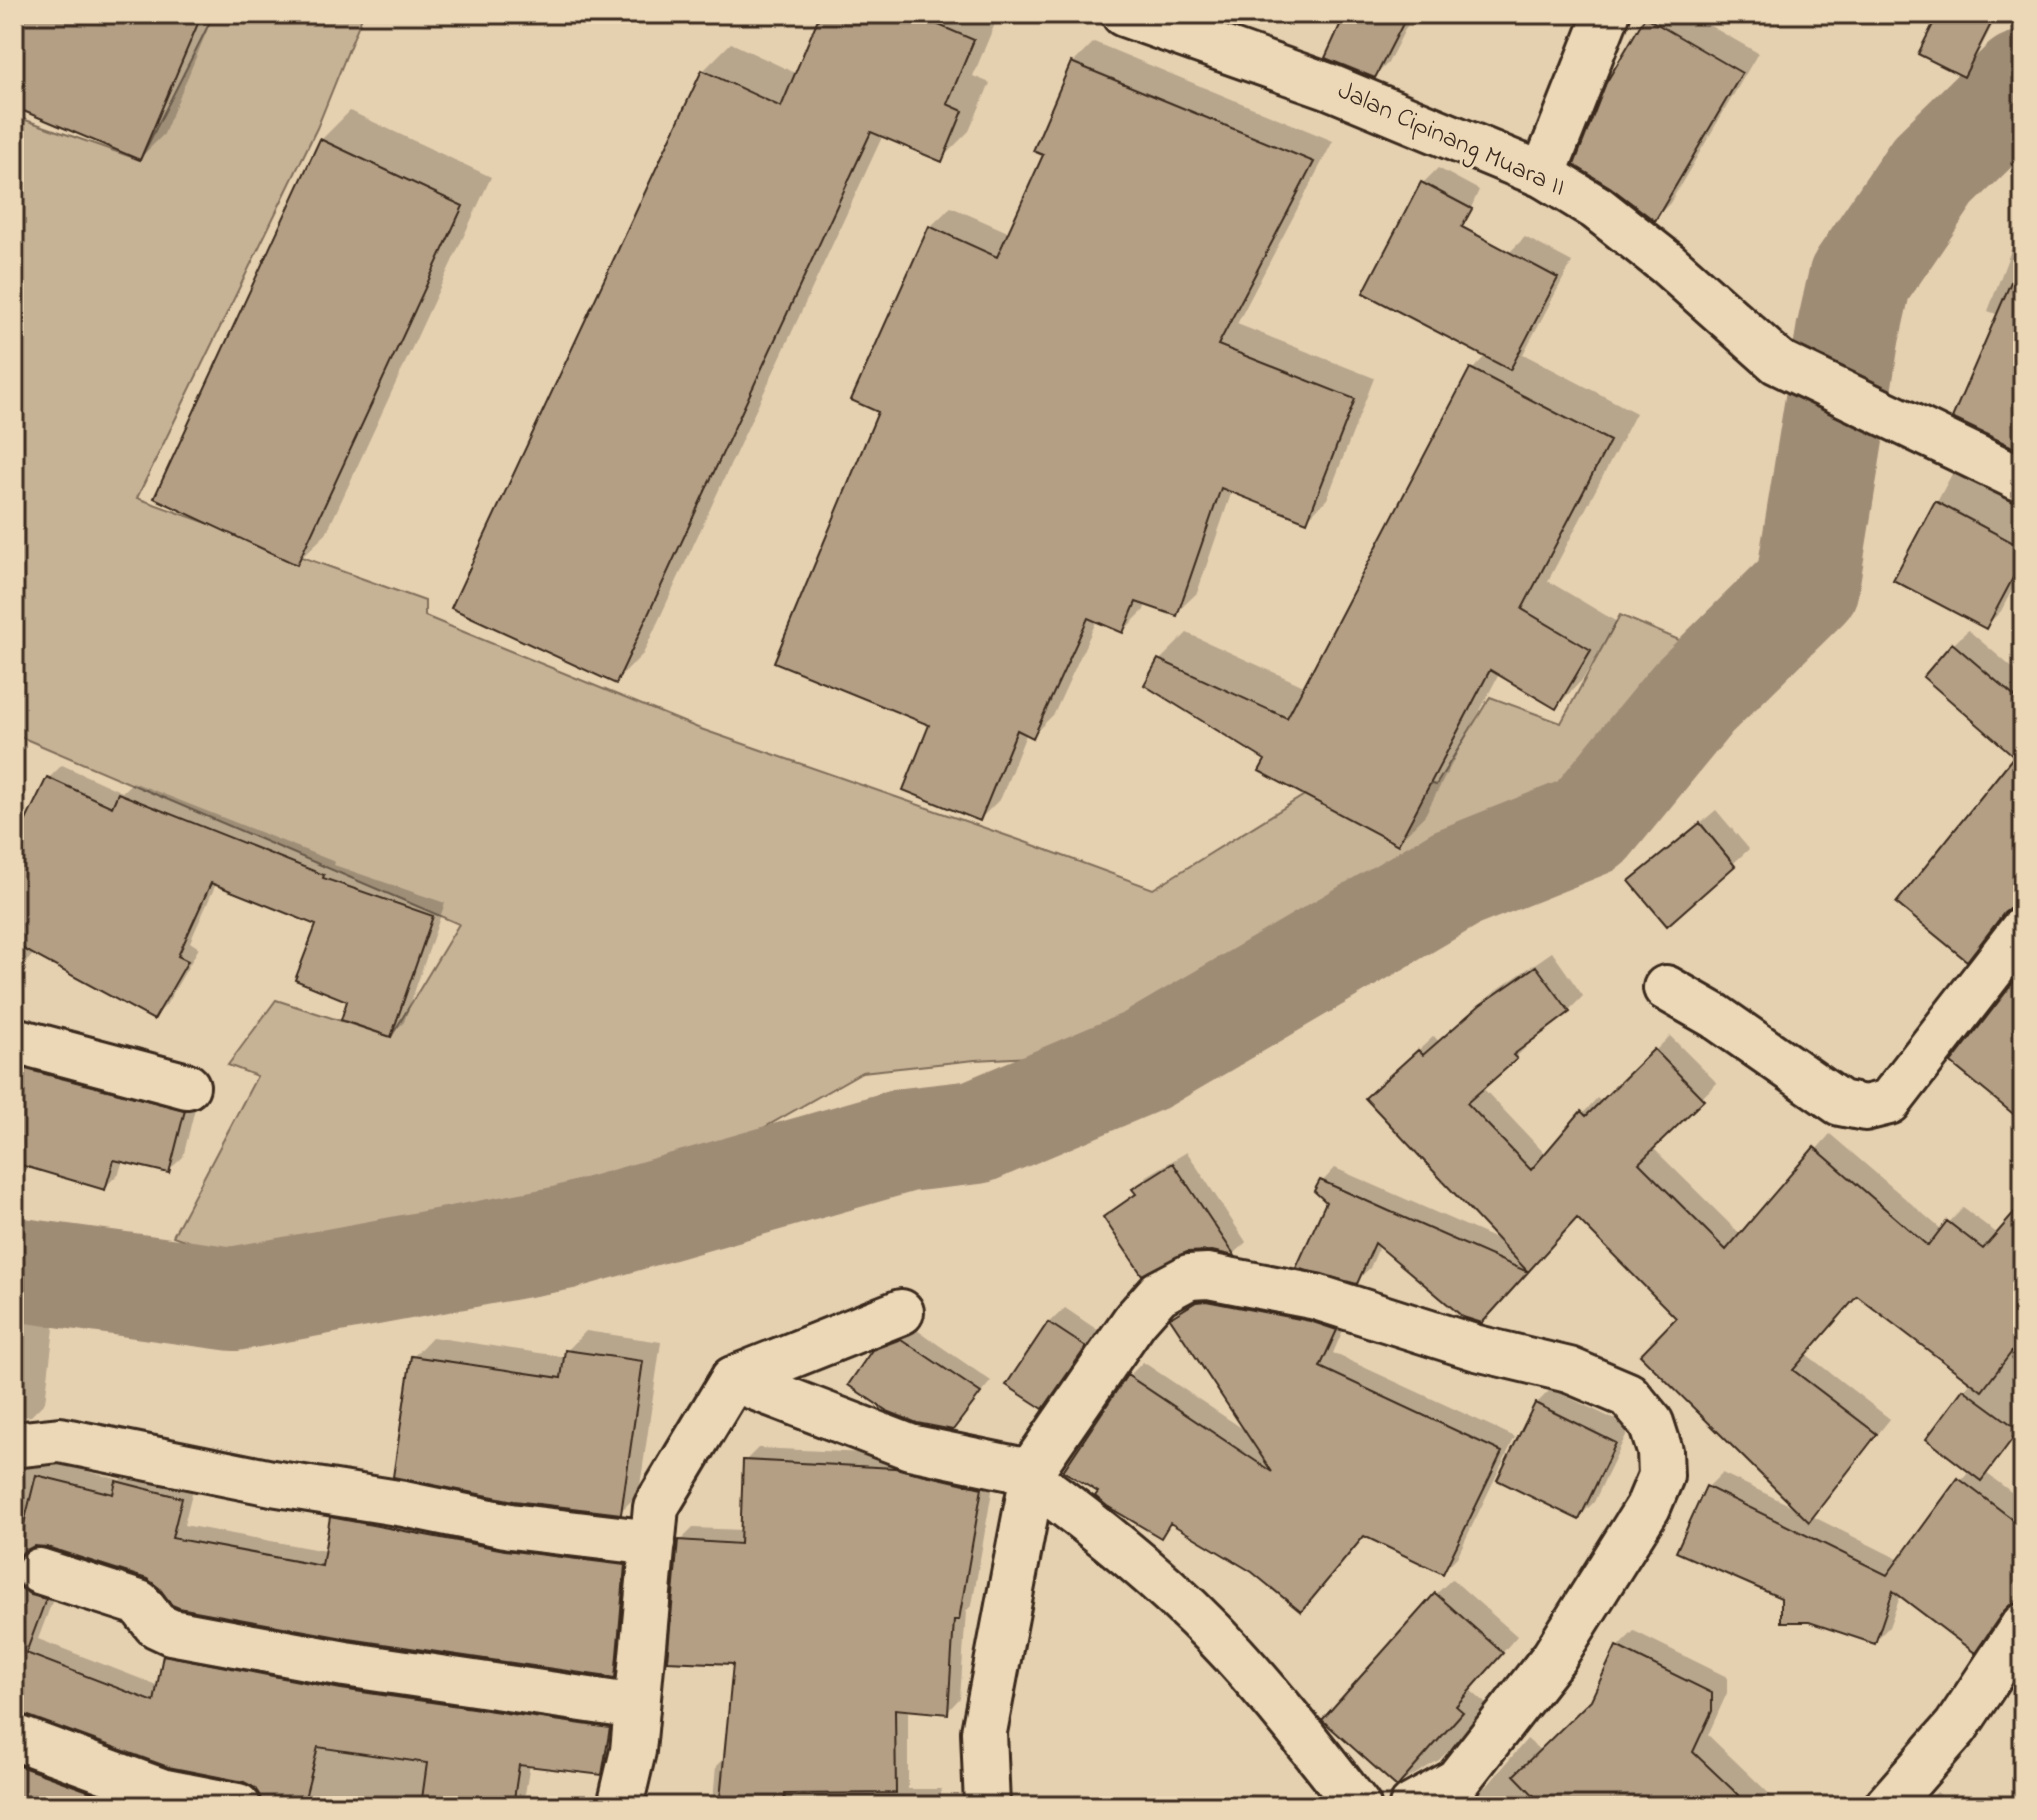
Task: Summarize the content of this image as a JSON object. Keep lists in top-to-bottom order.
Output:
{
  "streets": {
    "street": ["Jalan Cipinang Muara II"]
  }
}
